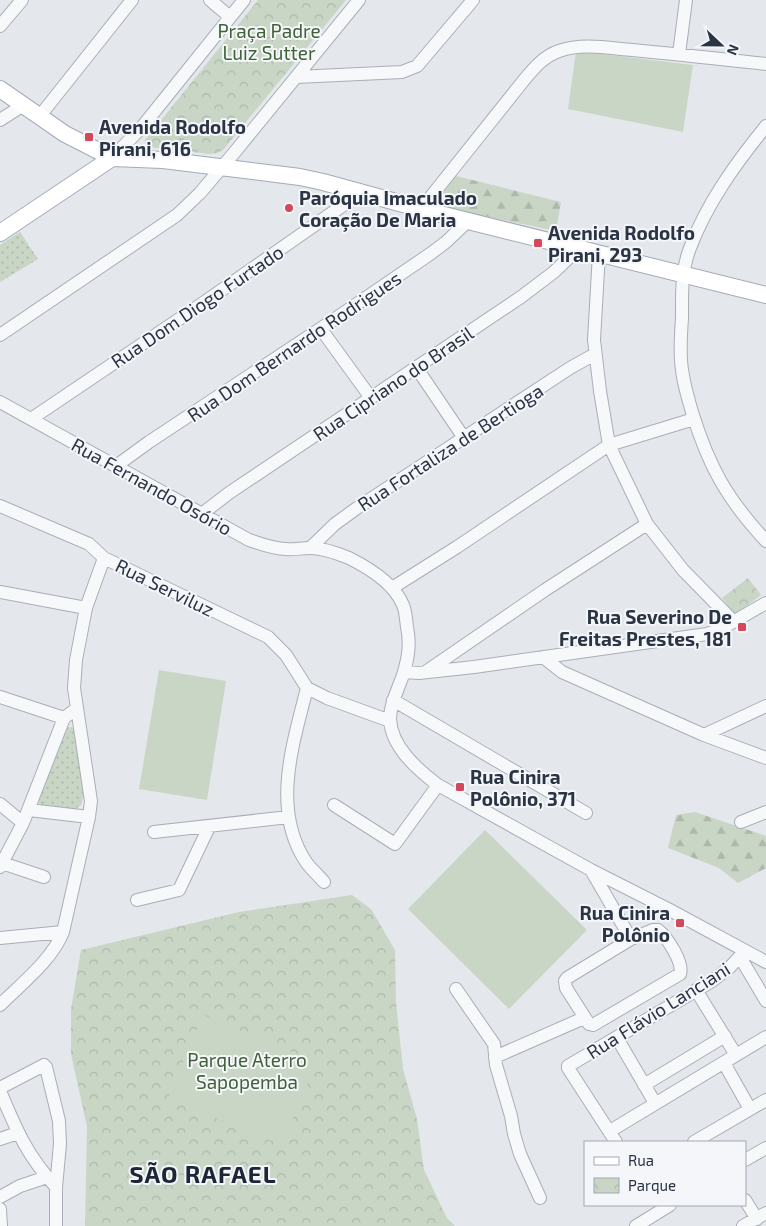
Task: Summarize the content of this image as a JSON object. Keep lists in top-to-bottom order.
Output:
{
  "streets": {
    "street": [
      "Rua Dom Diogo Furtado",
      "Rua Dom Bernardo Rodrigues",
      "Rua Cipriano do Brasil",
      "Rua Fortaliza de Bertioga",
      "Rua Fernando Osório",
      "Rua Serviluz",
      "Rua Flávio Lanciani"
    ]
  },
  "crossings": [
    ["Rua Dom Diogo Furtado", "Rua Fernando Osório"],
    ["Rua Dom Bernardo Rodrigues", "Rua Fernando Osório"],
    ["Rua Cipriano do Brasil", "Rua Fernando Osório"],
    ["Rua Fortaliza de Bertioga", "Rua Fernando Osório"]
  ],
  "districts": ["SÃO RAFAEL"],
  "parks": ["Praça Padre Luiz Sutter", "Parque Aterro Sapopemba"],
  "places": {
    "transit": [
      "Avenida Rodolfo Pirani, 616",
      "Avenida Rodolfo Pirani, 293",
      "Rua Severino De Freitas Prestes, 181",
      "Rua Cinira Polônio, 371",
      "Rua Cinira Polônio"
    ],
    "other": ["Paróquia Imaculado Coração De Maria"]
  },
  "legend": ["Rua", "Parque"],
  "north": "right"
}
